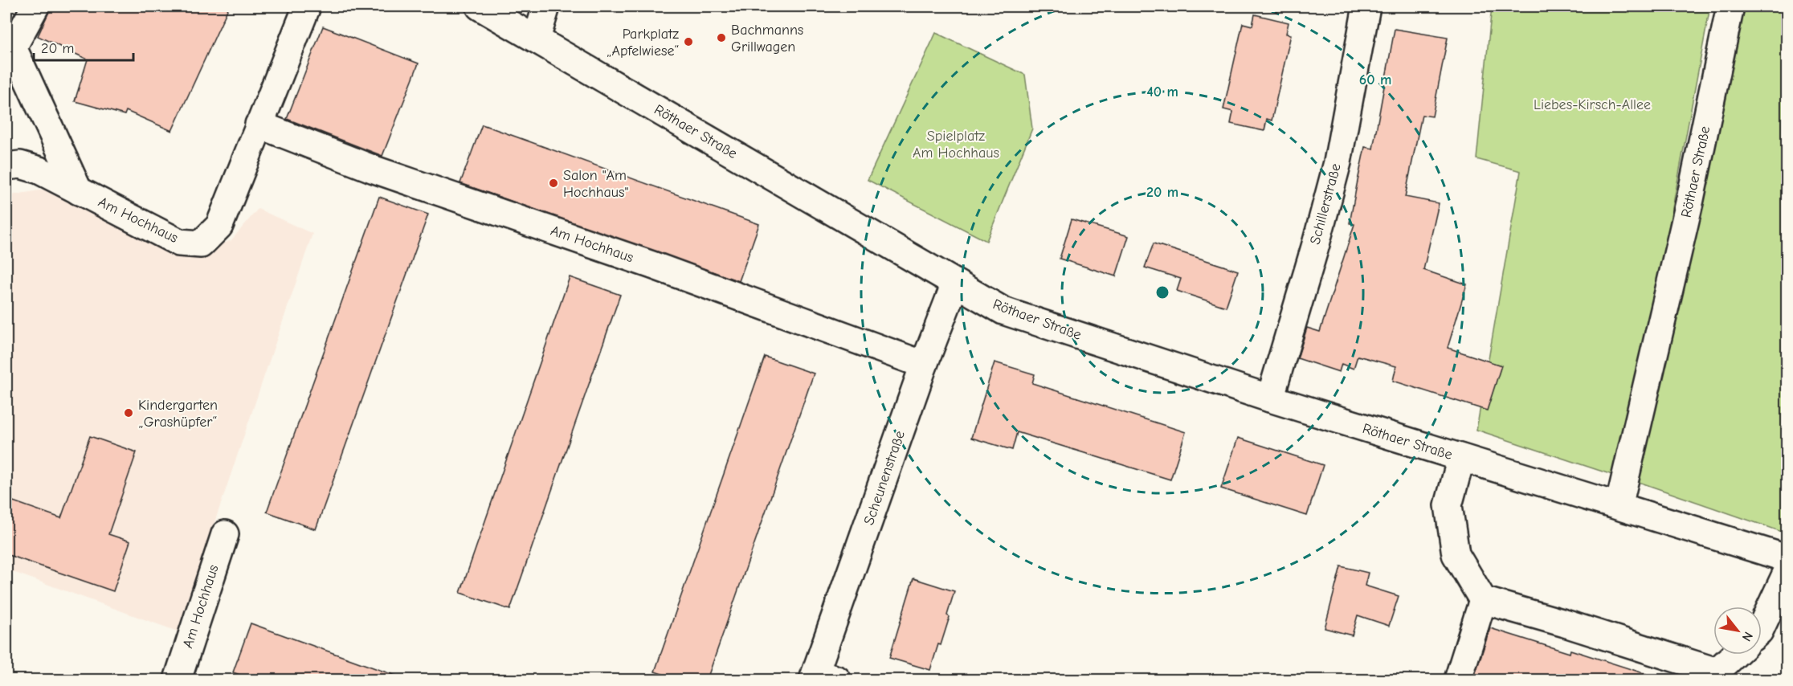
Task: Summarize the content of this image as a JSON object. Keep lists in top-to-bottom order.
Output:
{
  "streets": {
    "street": [
      "Röthaer Straße",
      "Schillerstraße",
      "Am Hochhaus",
      "Scheunenstraße"
    ]
  },
  "crossings": [
    ["Röthaer Straße", "Schillerstraße"],
    ["Röthaer Straße", "Scheunenstraße"],
    ["Am Hochhaus", "Scheunenstraße"]
  ],
  "parks": ["Liebes-Kirsch-Allee", "Spielplatz Am Hochhaus"],
  "places": [
    "Bachmanns Grillwagen",
    "Parkplatz „Apfelwiese“",
    "Salon \"Am Hochhaus\"",
    "Kindergarten „Grashüpfer“"
  ],
  "scale_bar": "20 m",
  "north": "bottom right",
  "rings": ["60 m", "40 m", "20 m"]
}
